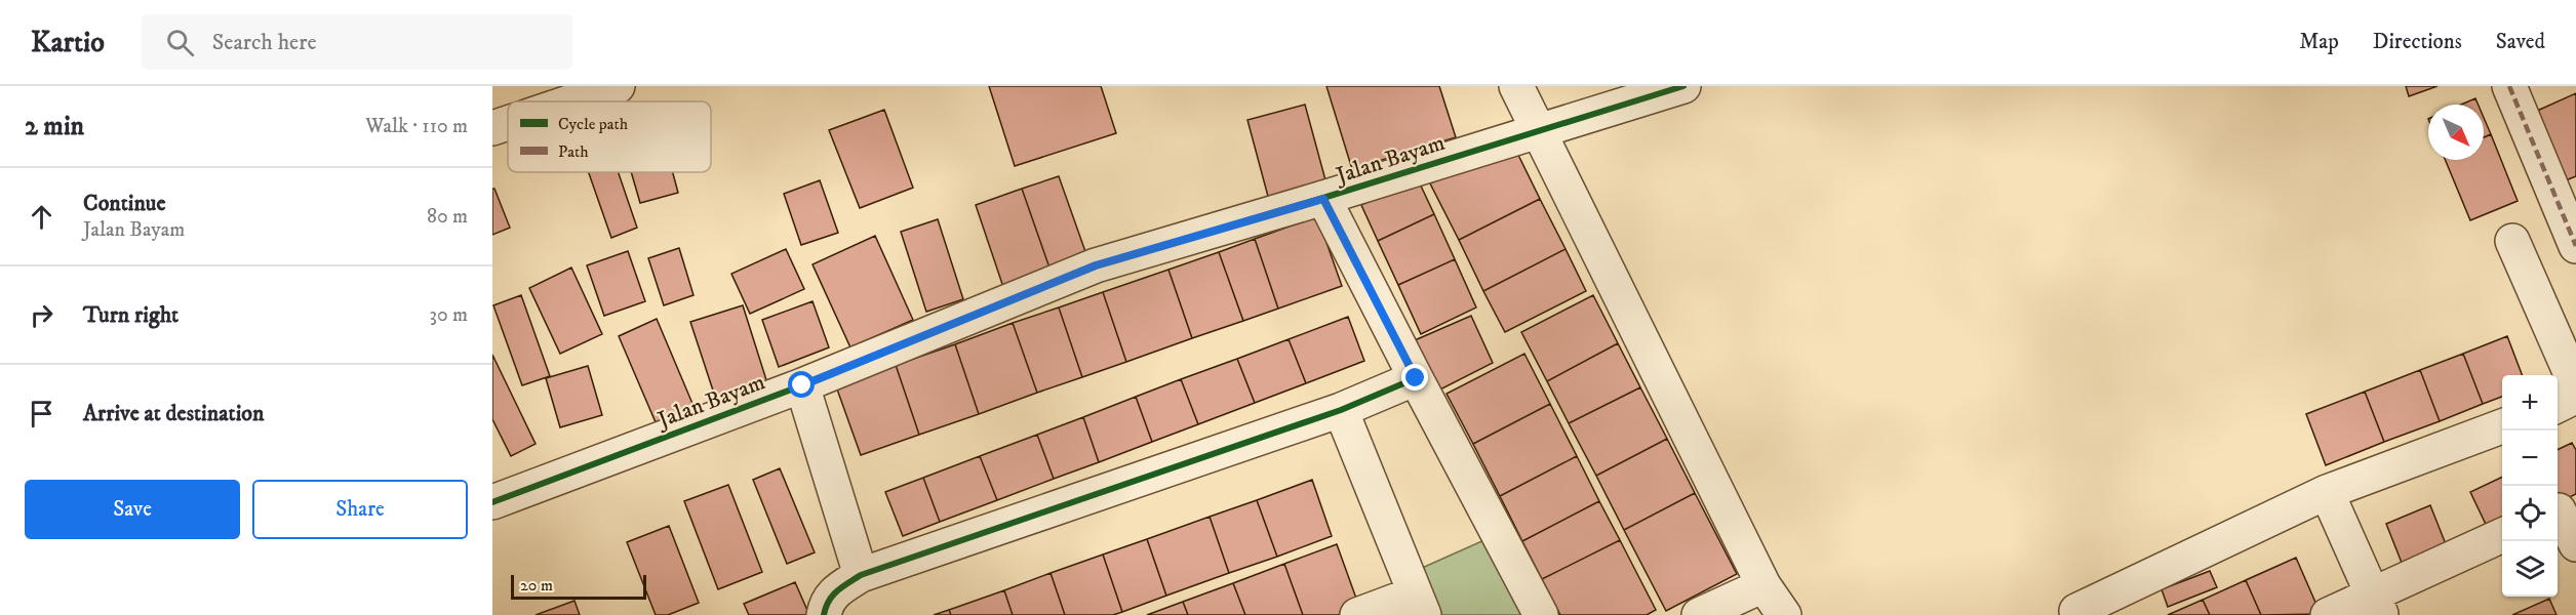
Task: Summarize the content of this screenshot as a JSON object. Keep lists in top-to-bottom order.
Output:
{
  "streets": {
    "street": ["Jalan Bayam"]
  },
  "legend": ["Cycle path", "Path"],
  "scale_bar": "20 m",
  "north": "bottom right",
  "page": {
    "header": "Kartio",
    "search": "Search here",
    "nav": ["Map", "Directions", "Saved"],
    "heading": ["2 min", "Walk · 110 m"],
    "list": [
      ["Continue", "Jalan Bayam", "80 m"],
      ["Turn right", "30 m"],
      "Arrive at destination"
    ],
    "map_buttons": ["+", "−"],
    "buttons": ["Save", "Share"],
    "scale": "20 m"
  }
}
